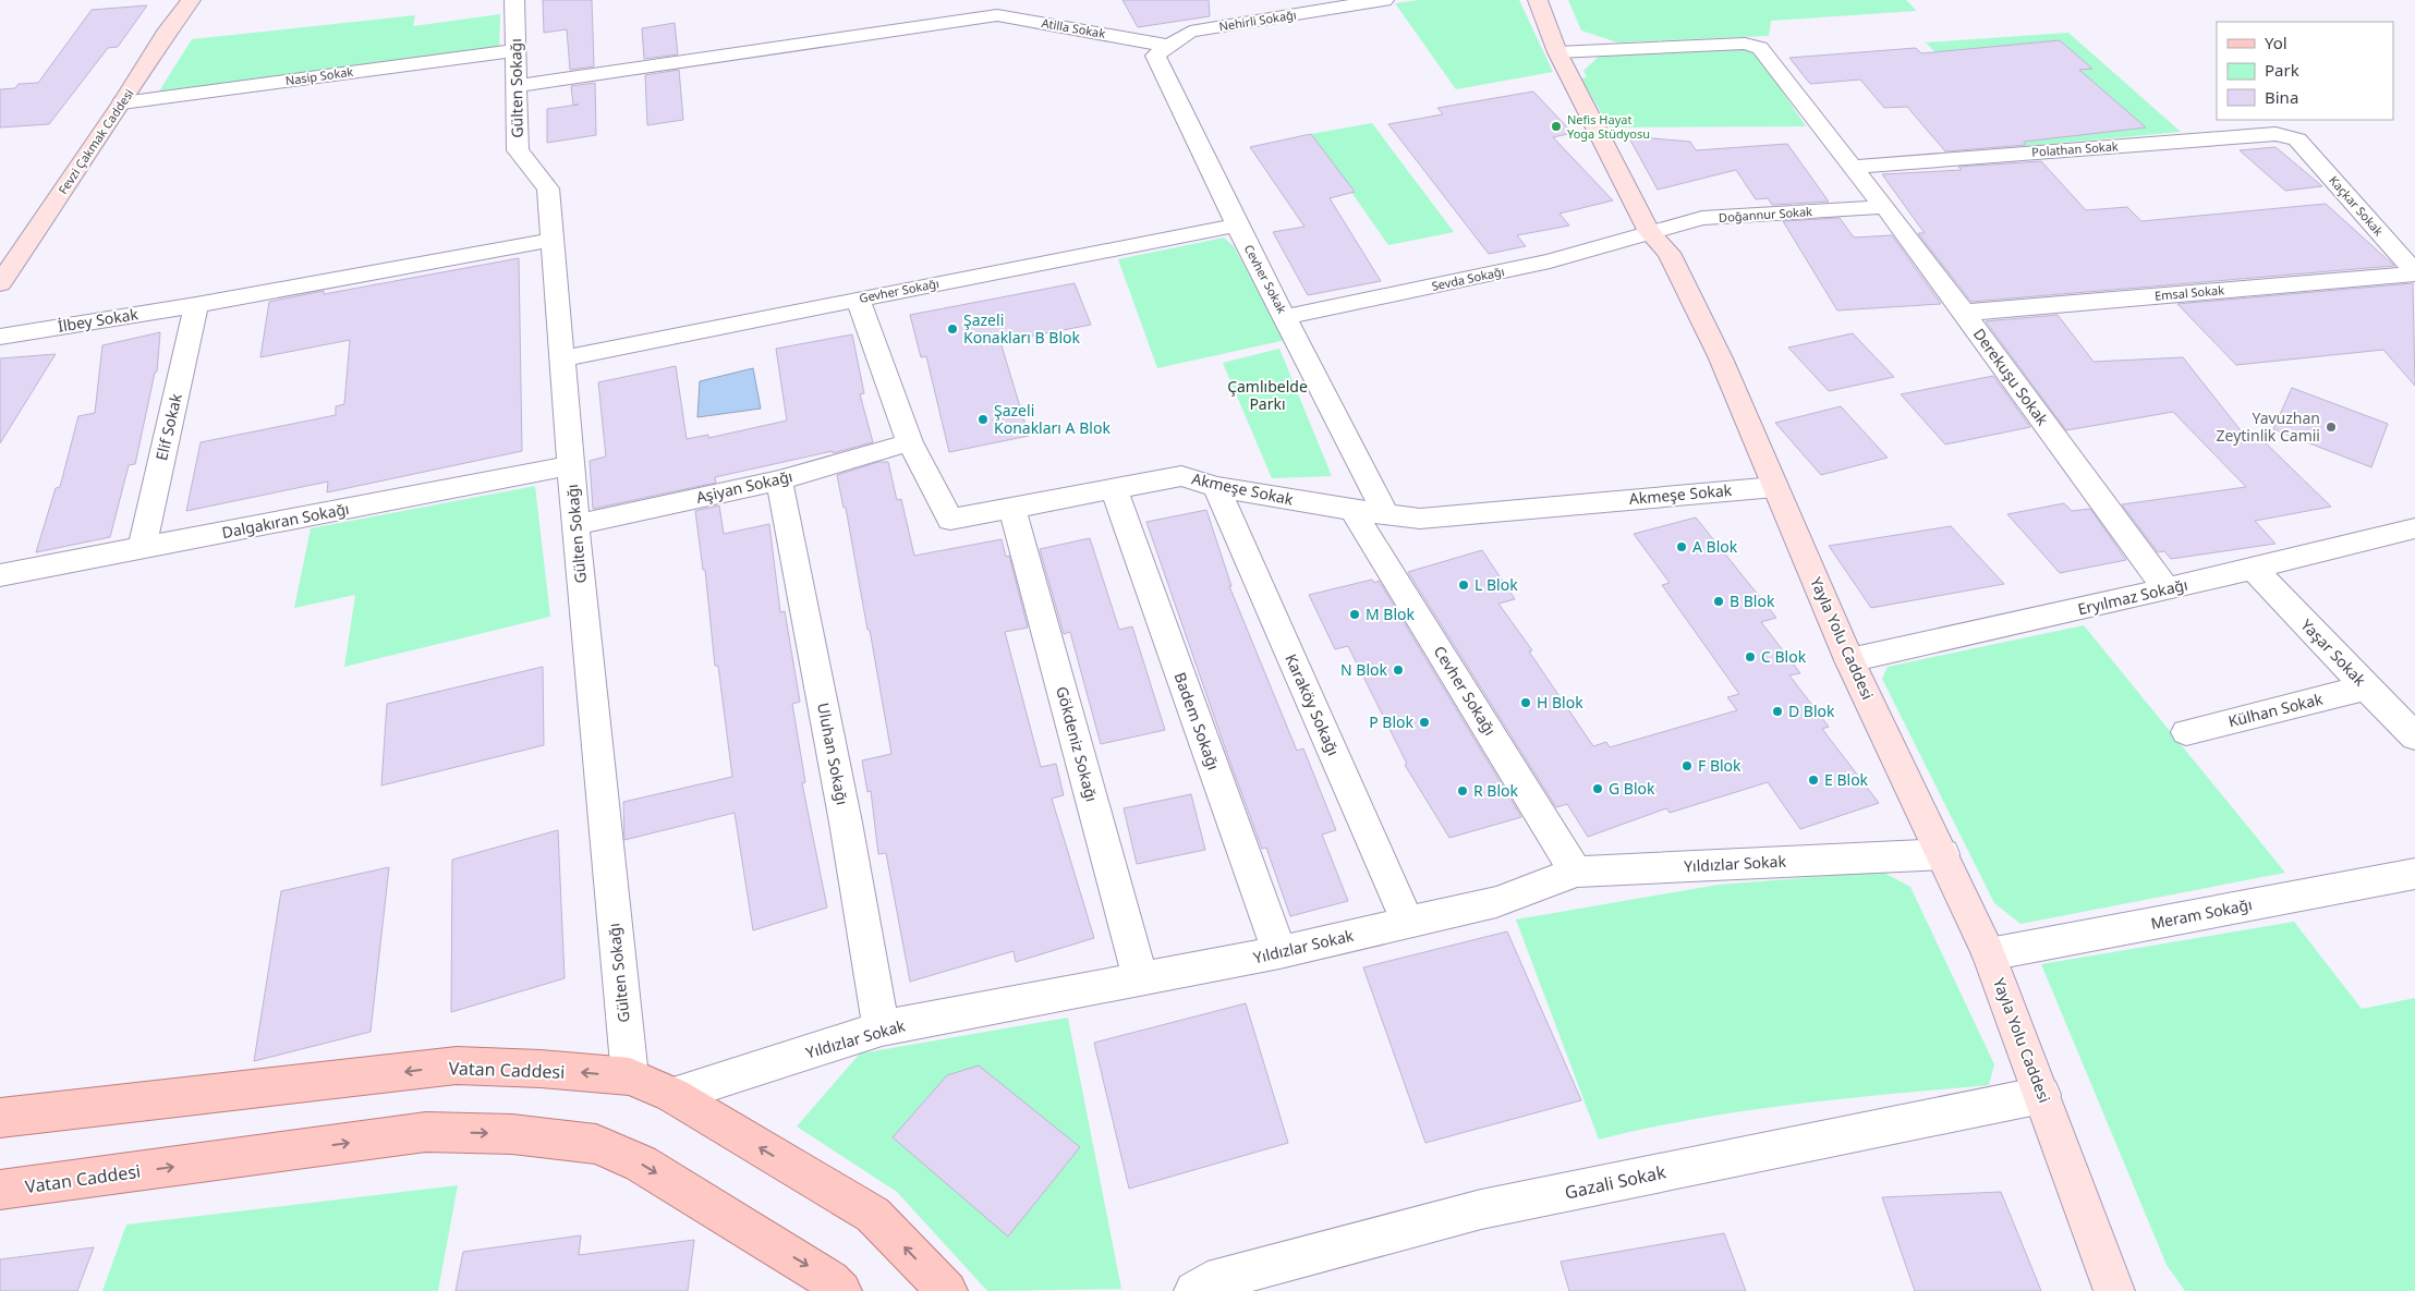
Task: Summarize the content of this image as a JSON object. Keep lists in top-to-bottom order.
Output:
{
  "streets": {
    "main road": ["Vatan Caddesi"],
    "street": [
      "Nehirli Sokağı",
      "Atilla Sokak",
      "Nasip Sokak",
      "Gülten Sokağı",
      "Fevzi Çakmak Caddesi",
      "Polathan Sokak",
      "Kaçkar Sokak",
      "Doğannur Sokak",
      "Cevher Sokak",
      "Sevda Sokağı",
      "Gevher Sokağı",
      "Emsal Sokak",
      "İlbey Sokak",
      "Derekuşu Sokak",
      "Elif Sokak",
      "Aşiyan Sokağı",
      "Akmeşe Sokak",
      "Dalgakıran Sokağı",
      "Eryılmaz Sokağı",
      "Yayla Yolu Caddesi",
      "Yaşar Sokak",
      "Cevher Sokağı",
      "Karaköy Sokağı",
      "Külhan Sokak",
      "Badem Sokağı",
      "Gökdeniz Sokağı",
      "Uluhan Sokağı",
      "Yıldızlar Sokak",
      "Meram Sokağı",
      "Gazali Sokak"
    ]
  },
  "crossings": [
    ["Nehirli Sokağı", "Atilla Sokak"],
    ["Nehirli Sokağı", "Cevher Sokak"],
    ["Atilla Sokak", "Gülten Sokağı"],
    ["Atilla Sokak", "Cevher Sokak"],
    ["Nasip Sokak", "Gülten Sokağı"],
    ["Nasip Sokak", "Fevzi Çakmak Caddesi"],
    ["Gülten Sokağı", "Gevher Sokağı"],
    ["Gülten Sokağı", "İlbey Sokak"],
    ["Gülten Sokağı", "Aşiyan Sokağı"],
    ["Gülten Sokağı", "Dalgakıran Sokağı"],
    ["Gülten Sokağı", "Vatan Caddesi"],
    ["Polathan Sokak", "Kaçkar Sokak"],
    ["Polathan Sokak", "Derekuşu Sokak"],
    ["Kaçkar Sokak", "Emsal Sokak"],
    ["Doğannur Sokak", "Sevda Sokağı"],
    ["Doğannur Sokak", "Derekuşu Sokak"],
    ["Doğannur Sokak", "Yayla Yolu Caddesi"],
    ["Cevher Sokak", "Sevda Sokağı"],
    ["Cevher Sokak", "Gevher Sokağı"],
    ["Cevher Sokak", "Akmeşe Sokak"],
    ["Sevda Sokağı", "Yayla Yolu Caddesi"],
    ["Gevher Sokağı", "Akmeşe Sokak"],
    ["Emsal Sokak", "Derekuşu Sokak"],
    ["İlbey Sokak", "Elif Sokak"],
    ["Derekuşu Sokak", "Eryılmaz Sokağı"],
    ["Derekuşu Sokak", "Yayla Yolu Caddesi"],
    ["Elif Sokak", "Dalgakıran Sokağı"],
    ["Aşiyan Sokağı", "Akmeşe Sokak"],
    ["Aşiyan Sokağı", "Uluhan Sokağı"],
    ["Akmeşe Sokak", "Yayla Yolu Caddesi"],
    ["Akmeşe Sokak", "Cevher Sokağı"],
    ["Akmeşe Sokak", "Karaköy Sokağı"],
    ["Akmeşe Sokak", "Badem Sokağı"],
    ["Akmeşe Sokak", "Gökdeniz Sokağı"],
    ["Eryılmaz Sokağı", "Yayla Yolu Caddesi"],
    ["Eryılmaz Sokağı", "Yaşar Sokak"],
    ["Yayla Yolu Caddesi", "Yıldızlar Sokak"],
    ["Yayla Yolu Caddesi", "Meram Sokağı"],
    ["Yayla Yolu Caddesi", "Gazali Sokak"],
    ["Yaşar Sokak", "Külhan Sokak"],
    ["Cevher Sokağı", "Yıldızlar Sokak"],
    ["Karaköy Sokağı", "Yıldızlar Sokak"],
    ["Badem Sokağı", "Yıldızlar Sokak"],
    ["Gökdeniz Sokağı", "Yıldızlar Sokak"],
    ["Uluhan Sokağı", "Yıldızlar Sokak"],
    ["Yıldızlar Sokak", "Vatan Caddesi"]
  ],
  "parks": ["Çamlıbelde Parkı"],
  "places": [
    "Nefis Hayat Yoga Stüdyosu",
    "Şazeli Konakları B Blok",
    "Şazeli Konakları A Blok",
    "Yavuzhan Zeytinlik Camii",
    "A Blok",
    "L Blok",
    "B Blok",
    "M Blok",
    "C Blok",
    "N Blok",
    "H Blok",
    "D Blok",
    "P Blok",
    "F Blok",
    "E Blok",
    "G Blok",
    "R Blok"
  ],
  "legend": ["Yol", "Park", "Bina"]
}
